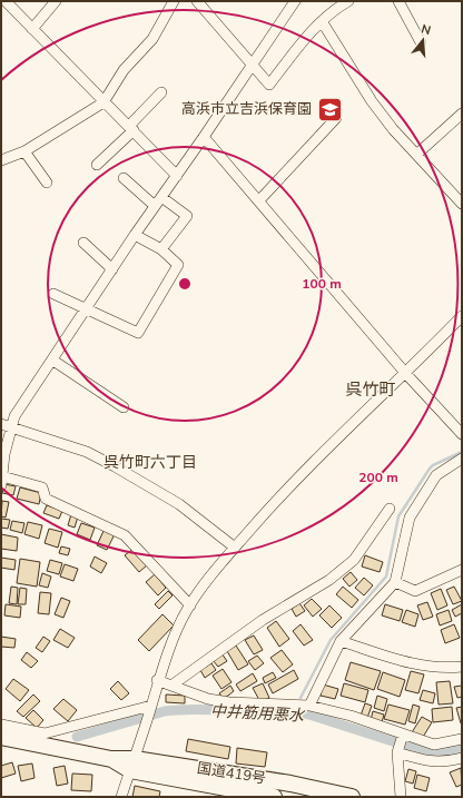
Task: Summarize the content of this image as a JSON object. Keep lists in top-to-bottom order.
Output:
{
  "streets": {
    "highway": ["国道419号"]
  },
  "districts": ["呉竹町", "呉竹町六丁目"],
  "water": ["中井筋用悪水"],
  "places": {
    "school or university": ["高浜市立吉浜保育園"]
  },
  "north": "top",
  "rings": ["100 m", "200 m"]
}
